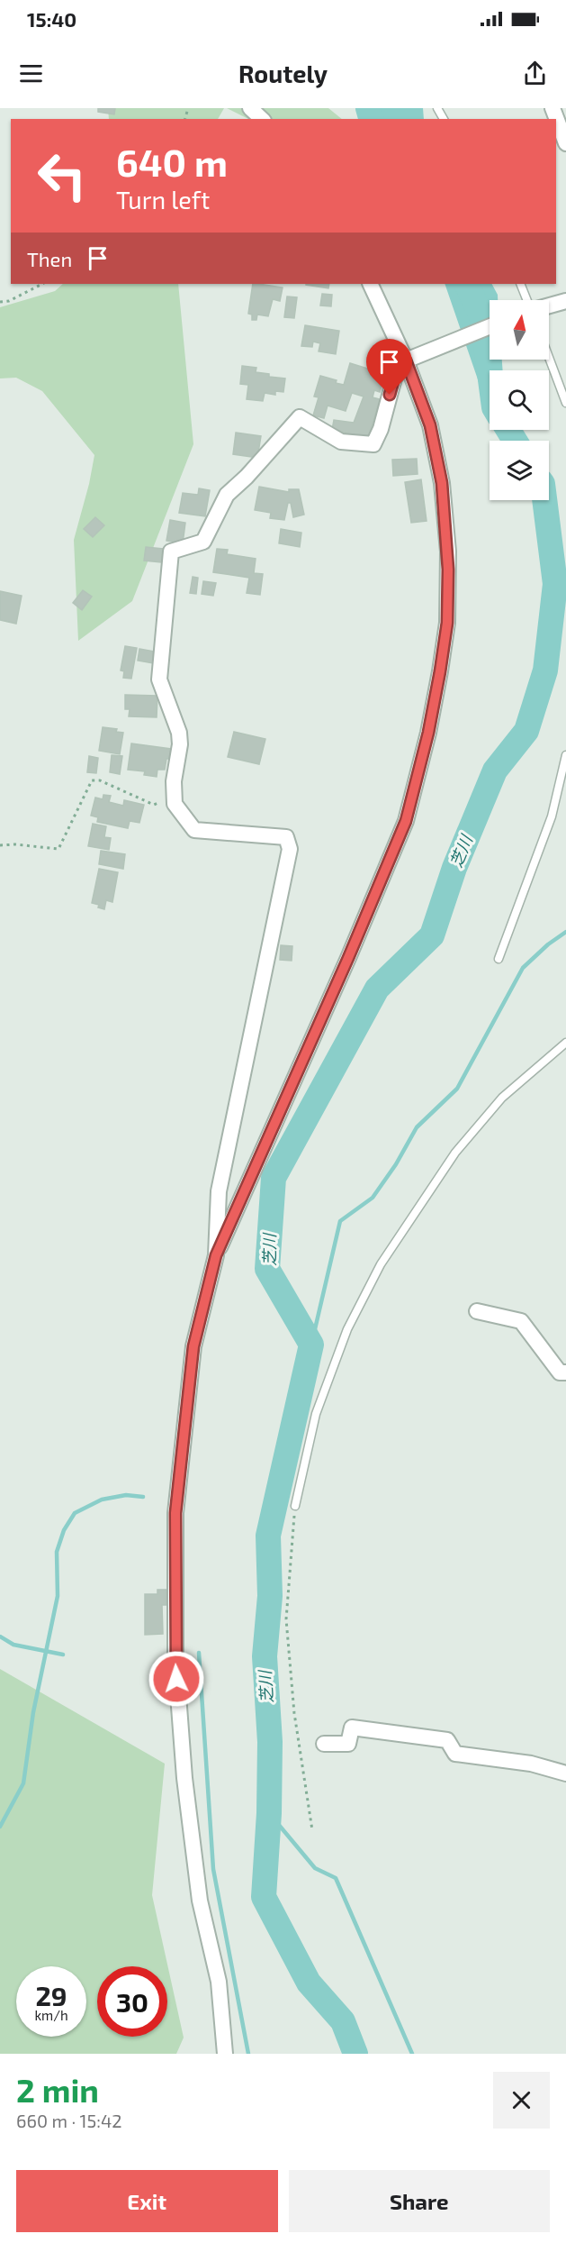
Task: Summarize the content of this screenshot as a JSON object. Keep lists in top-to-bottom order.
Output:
{
  "water": ["芝川"],
  "north": "top",
  "page": {
    "status": "15:40",
    "header": "Routely",
    "turn": ["640 m", "Turn left"],
    "then": "Then",
    "speed": "29 km/h",
    "limit": "30",
    "heading": ["2 min", "660 m · 15:42"],
    "buttons": ["Exit", "Share"]
  }
}
